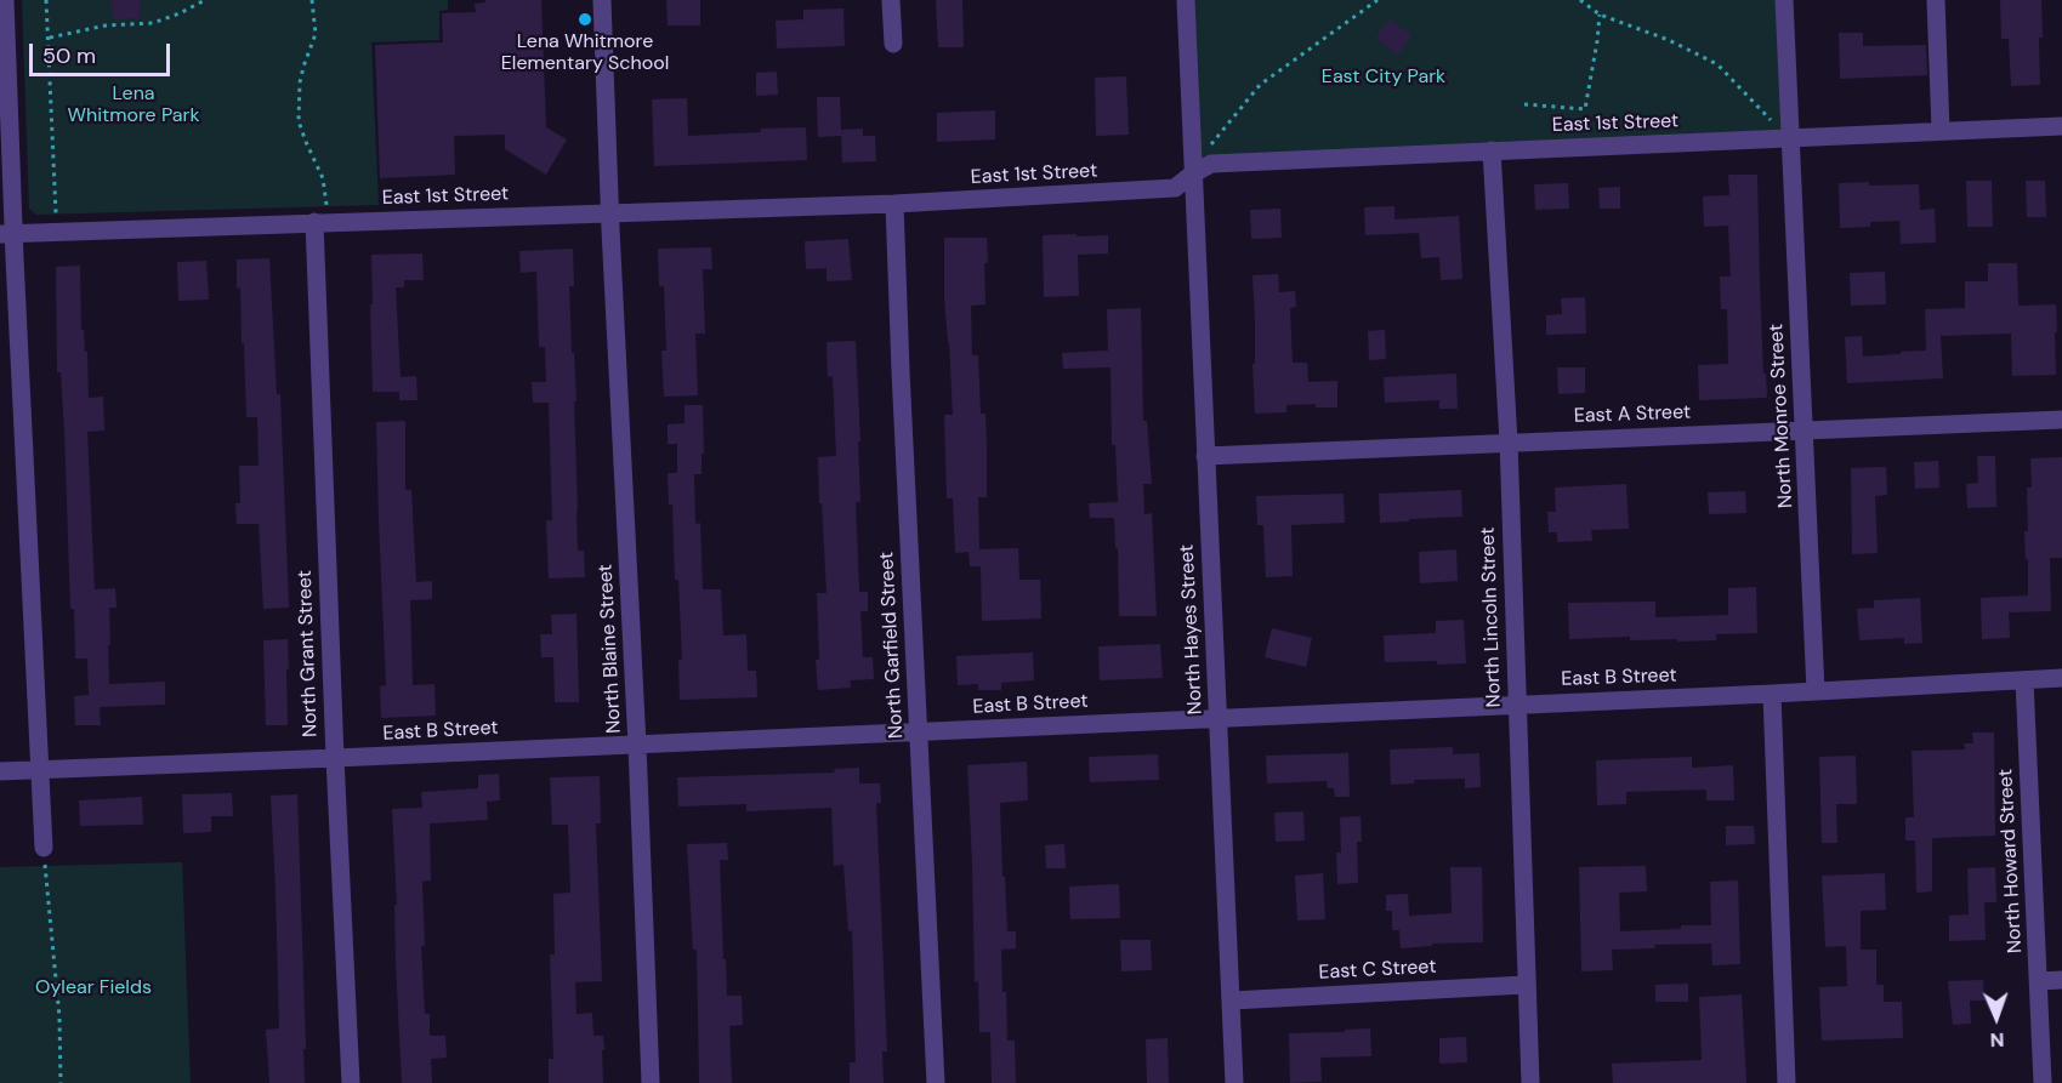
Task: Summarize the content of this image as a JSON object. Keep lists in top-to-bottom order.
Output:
{
  "streets": {
    "street": [
      "East 1st Street",
      "East A Street",
      "North Monroe Street",
      "North Lincoln Street",
      "North Hayes Street",
      "North Garfield Street",
      "North Blaine Street",
      "North Grant Street",
      "East B Street",
      "North Howard Street",
      "East C Street"
    ]
  },
  "crossings": [
    ["East 1st Street", "North Monroe Street"],
    ["East 1st Street", "North Lincoln Street"],
    ["East 1st Street", "North Hayes Street"],
    ["East 1st Street", "North Garfield Street"],
    ["East 1st Street", "North Blaine Street"],
    ["East 1st Street", "North Grant Street"],
    ["East A Street", "North Monroe Street"],
    ["East A Street", "North Lincoln Street"],
    ["East A Street", "North Hayes Street"],
    ["North Monroe Street", "East B Street"],
    ["North Lincoln Street", "East B Street"],
    ["North Lincoln Street", "East C Street"],
    ["North Hayes Street", "East B Street"],
    ["North Hayes Street", "East C Street"],
    ["North Garfield Street", "East B Street"],
    ["North Blaine Street", "East B Street"],
    ["North Grant Street", "East B Street"],
    ["East B Street", "North Howard Street"]
  ],
  "parks": ["East City Park", "Lena Whitmore Park", "Oylear Fields"],
  "places": ["Lena Whitmore Elementary School"],
  "scale_bar": "50 m",
  "north": "bottom"
}
